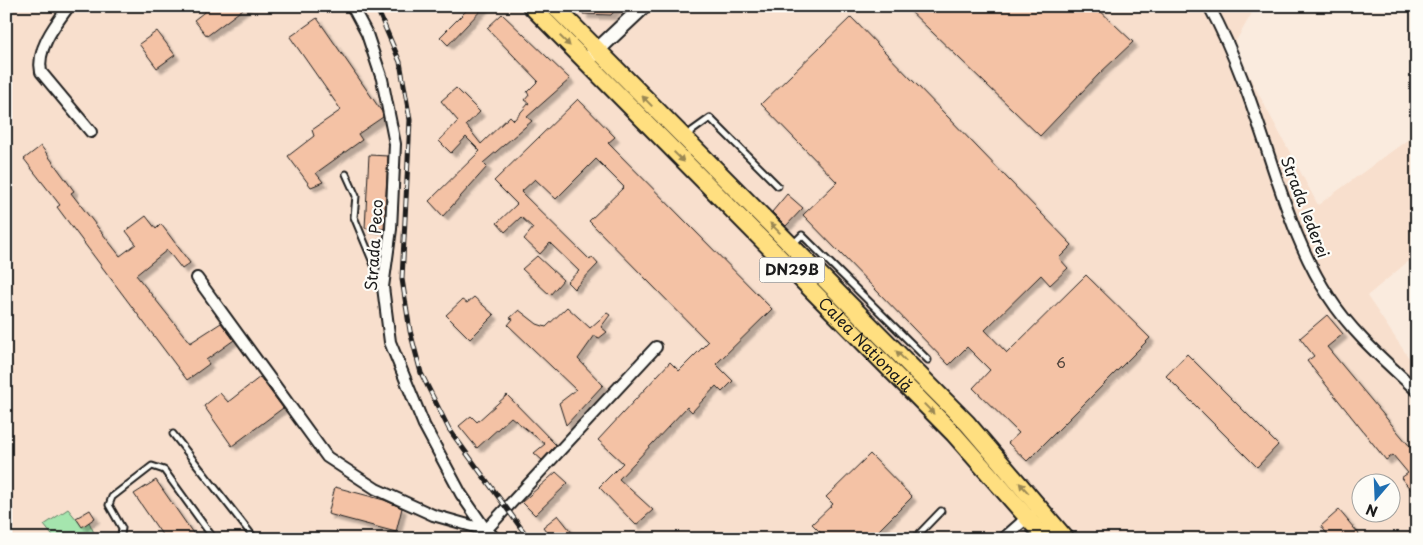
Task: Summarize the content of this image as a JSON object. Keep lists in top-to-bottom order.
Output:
{
  "streets": {
    "main road": ["DN29B", "Calea Națională"],
    "street": ["Strada Iederei", "Strada Peco"]
  },
  "house_numbers": ["6"],
  "north": "bottom"
}
